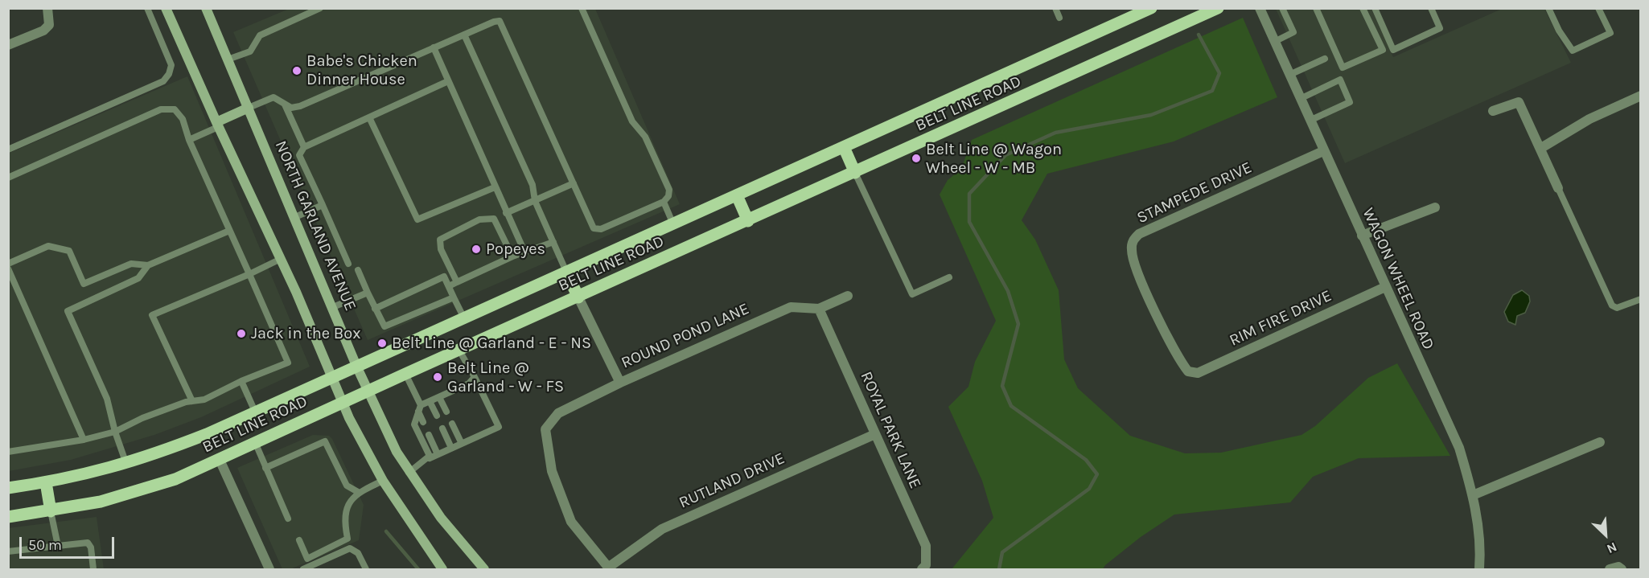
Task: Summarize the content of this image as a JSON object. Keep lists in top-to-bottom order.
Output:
{
  "streets": {
    "main road": ["BELT LINE ROAD", "NORTH GARLAND AVENUE"],
    "street": [
      "STAMPEDE DRIVE",
      "WAGON WHEEL ROAD",
      "RIM FIRE DRIVE",
      "ROUND POND LANE",
      "ROYAL PARK LANE",
      "RUTLAND DRIVE"
    ]
  },
  "crossings": [
    ["BELT LINE ROAD", "NORTH GARLAND AVENUE"],
    ["STAMPEDE DRIVE", "WAGON WHEEL ROAD"],
    ["STAMPEDE DRIVE", "RIM FIRE DRIVE"],
    ["WAGON WHEEL ROAD", "RIM FIRE DRIVE"],
    ["ROUND POND LANE", "ROYAL PARK LANE"],
    ["ROUND POND LANE", "RUTLAND DRIVE"],
    ["ROYAL PARK LANE", "RUTLAND DRIVE"]
  ],
  "places": [
    "Babe's Chicken Dinner House",
    "Belt Line @ Wagon Wheel - W - MB",
    "Popeyes",
    "Jack in the Box",
    "Belt Line @ Garland - E - NS",
    "Belt Line @ Garland - W - FS"
  ],
  "scale_bar": "50 m",
  "north": "bottom right"
}
